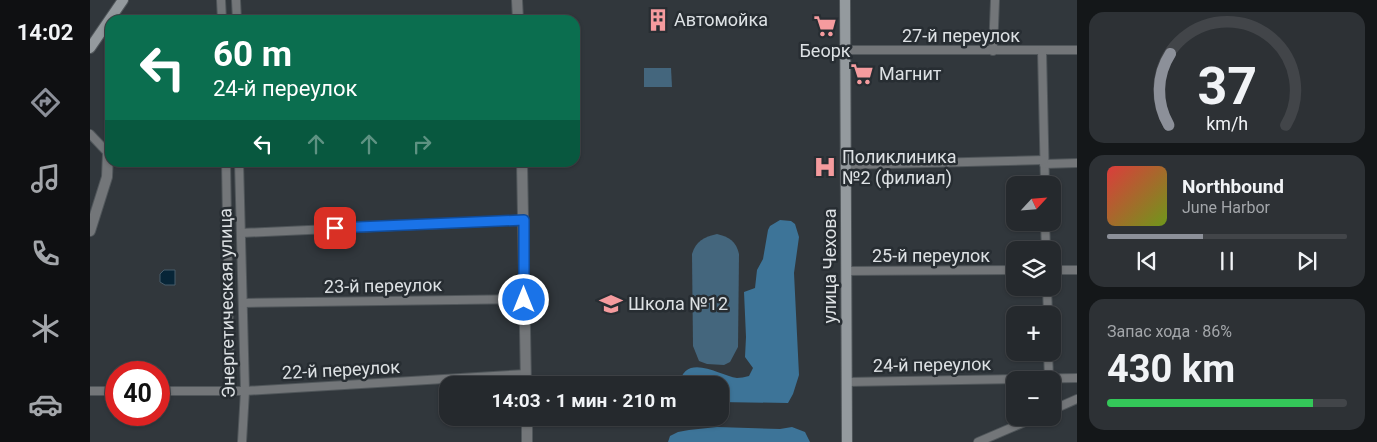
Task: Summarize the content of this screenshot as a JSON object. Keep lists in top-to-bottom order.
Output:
{
  "streets": {
    "main road": ["улица Чехова"],
    "street": [
      "27-й переулок",
      "25-й переулок",
      "23-й переулок",
      "Энергетическая улица",
      "24-й переулок",
      "22-й переулок"
    ]
  },
  "crossings": [
    ["27-й переулок", "улица Чехова"],
    ["25-й переулок", "улица Чехова"],
    ["улица Чехова", "24-й переулок"],
    ["23-й переулок", "Энергетическая улица"],
    ["Энергетическая улица", "22-й переулок"]
  ],
  "places": {
    "building": ["Автомойка"],
    "supermarket": ["Беорк", "Магнит"],
    "hospital": ["Поликлиника №2 (филиал)"],
    "school or university": ["Школа №12"]
  },
  "north": "top right",
  "page": {
    "tabs": "14:02",
    "turn": ["60 m", "24-й переулок"],
    "song": ["Northbound", "June Harbor"],
    "map_buttons": ["+", "−"],
    "tile": ["Запас хода · 86%", "430 km"],
    "limit": "40",
    "trip": "14:03 · 1 мин · 210 m",
    "gauge": ["37", "km/h"]
  }
}
